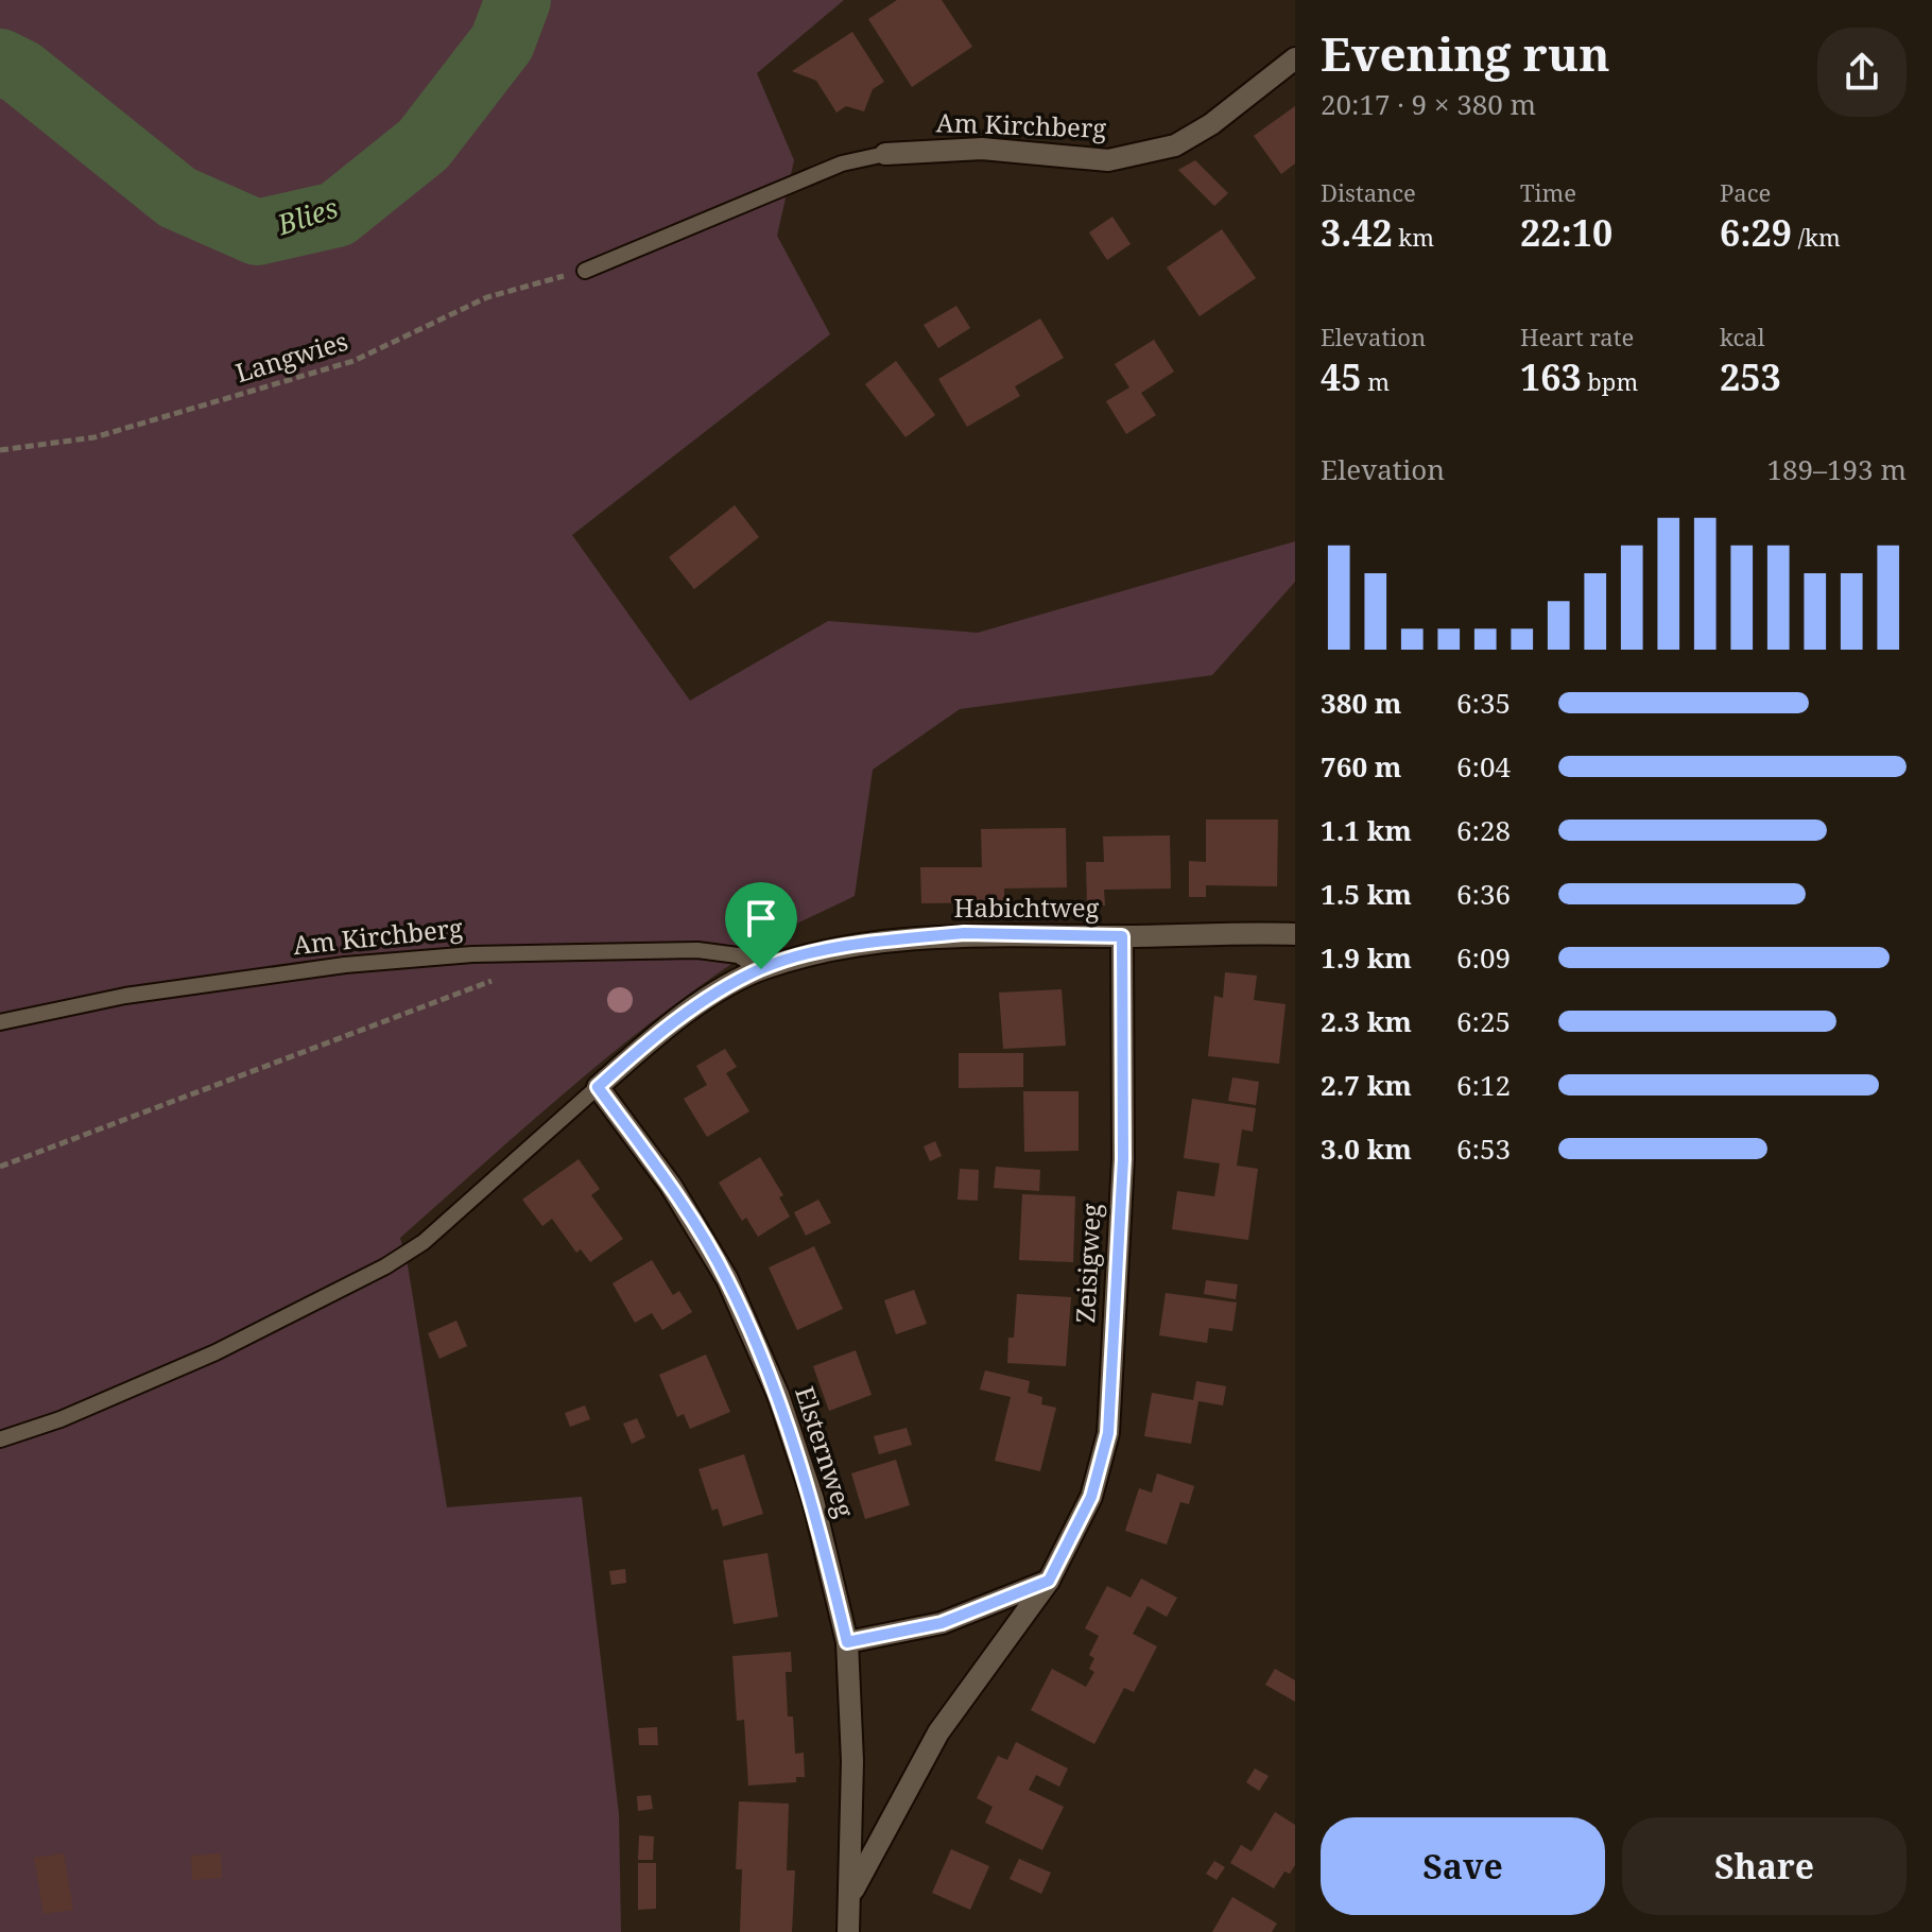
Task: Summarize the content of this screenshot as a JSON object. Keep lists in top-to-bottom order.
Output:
{
  "streets": {
    "street": [
      "Am Kirchberg",
      "Habichtweg",
      "Zeisigweg",
      "Elsternweg"
    ],
    "path": ["Langwies"]
  },
  "crossings": [
    ["Am Kirchberg", "Langwies"],
    ["Am Kirchberg", "Habichtweg"],
    ["Habichtweg", "Zeisigweg"],
    ["Habichtweg", "Elsternweg"],
    ["Zeisigweg", "Elsternweg"]
  ],
  "water": ["Blies"],
  "page": {
    "heading": ["Evening run", "20:17 · 9 × 380 m"],
    "stats": [
      ["Distance", "3.42 km"],
      ["Time", "22:10"],
      ["Pace", "6:29 /km"],
      ["Elevation", "45 m"],
      ["Heart rate", "163 bpm"],
      ["kcal", "253"]
    ],
    "chart": ["Elevation", "189–193 m"],
    "list": [
      {
        "name": "380 m",
        "note": "6:35"
      },
      {
        "name": "760 m",
        "note": "6:04"
      },
      {
        "name": "1.1 km",
        "note": "6:28"
      },
      {
        "name": "1.5 km",
        "note": "6:36"
      },
      {
        "name": "1.9 km",
        "note": "6:09"
      },
      {
        "name": "2.3 km",
        "note": "6:25"
      },
      {
        "name": "2.7 km",
        "note": "6:12"
      },
      {
        "name": "3.0 km",
        "note": "6:53"
      }
    ],
    "buttons": ["Save", "Share"]
  }
}
